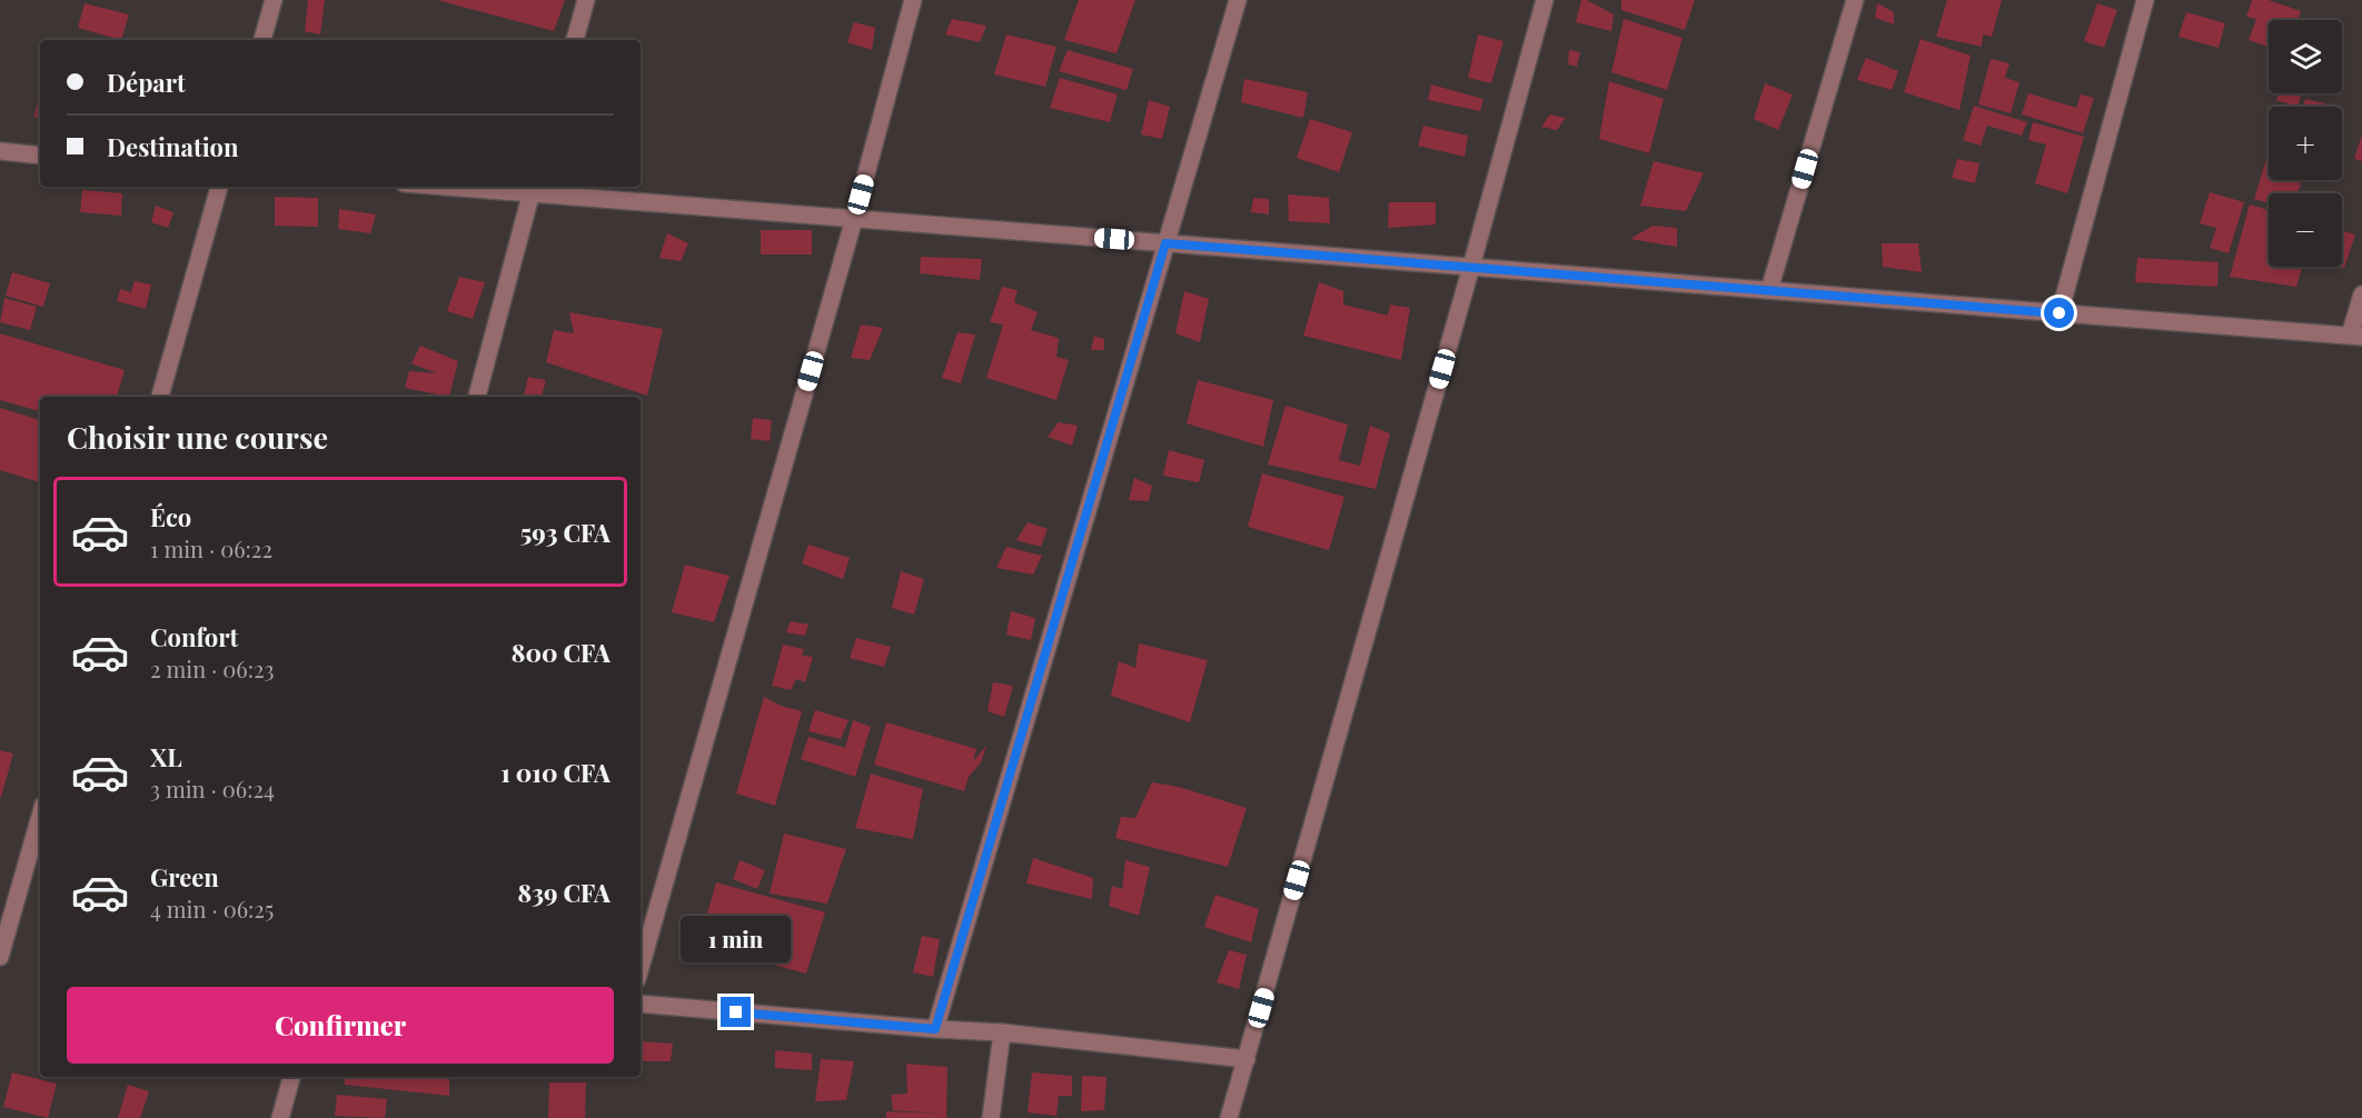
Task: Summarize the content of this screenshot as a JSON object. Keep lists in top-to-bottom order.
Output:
{
  "page": {
    "map_buttons": ["+", "−"],
    "banner": ["Départ", "Destination"],
    "heading": "Choisir une course",
    "list": [
      {
        "name": "Éco",
        "note": "1 min · 06:22",
        "value": "593 CFA"
      },
      {
        "name": "Confort",
        "note": "2 min · 06:23",
        "value": "800 CFA"
      },
      {
        "name": "XL",
        "note": "3 min · 06:24",
        "value": "1 010 CFA"
      },
      {
        "name": "Green",
        "note": "4 min · 06:25",
        "value": "839 CFA"
      }
    ],
    "bubble": "1 min",
    "buttons": "Confirmer"
  }
}
